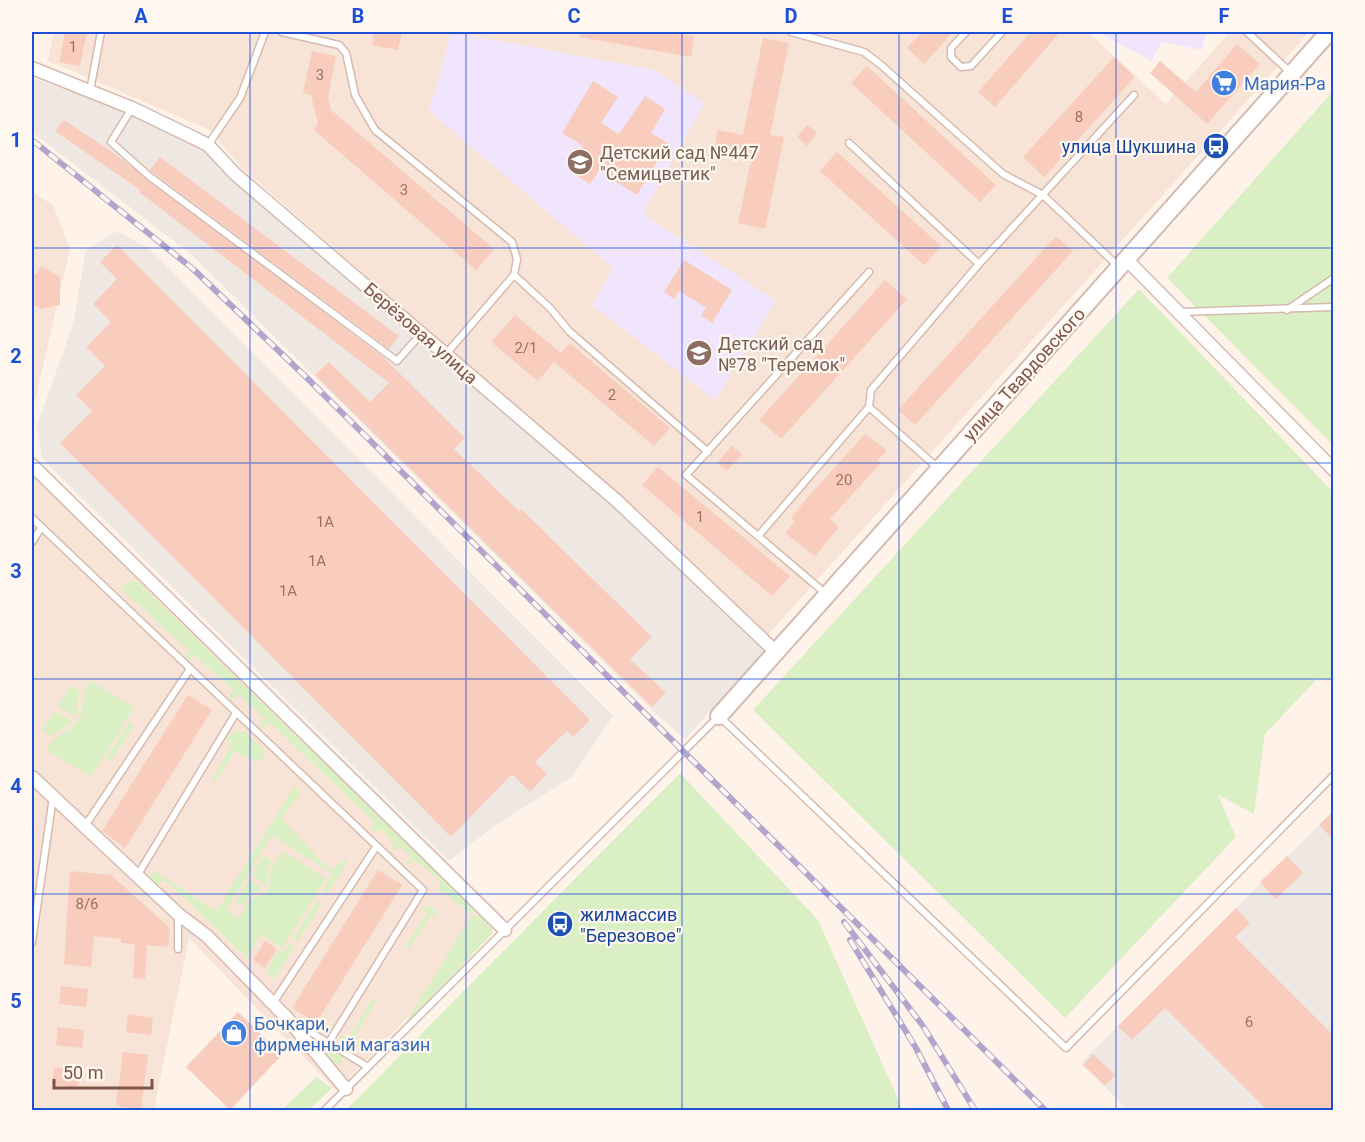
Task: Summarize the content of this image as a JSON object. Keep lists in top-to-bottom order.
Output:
{
  "streets": {
    "street": ["Берёзовая улица", "улица Твардовского"]
  },
  "crossings": [
    ["Берёзовая улица", "улица Твардовского"]
  ],
  "places": {
    "supermarket": ["Мария-Ра"],
    "bus stop": ["улица Шукшина", "жилмассив \"Березовое\""],
    "school or university": ["Детский сад №447 \"Семицветик\"", "Детский сад №78 \"Теремок\""],
    "shop": ["Бочкари, фирменный магазин"]
  },
  "house_numbers": [
    "1",
    "3",
    "8",
    "3",
    "2/1",
    "2",
    "20",
    "1",
    "1А",
    "1А",
    "1А",
    "8/6",
    "6"
  ],
  "scale_bar": "50 m",
  "grid": {
    "columns": [
      "A",
      "B",
      "C",
      "D",
      "E",
      "F"
    ],
    "rows": [
      "1",
      "2",
      "3",
      "4",
      "5"
    ]
  }
}
